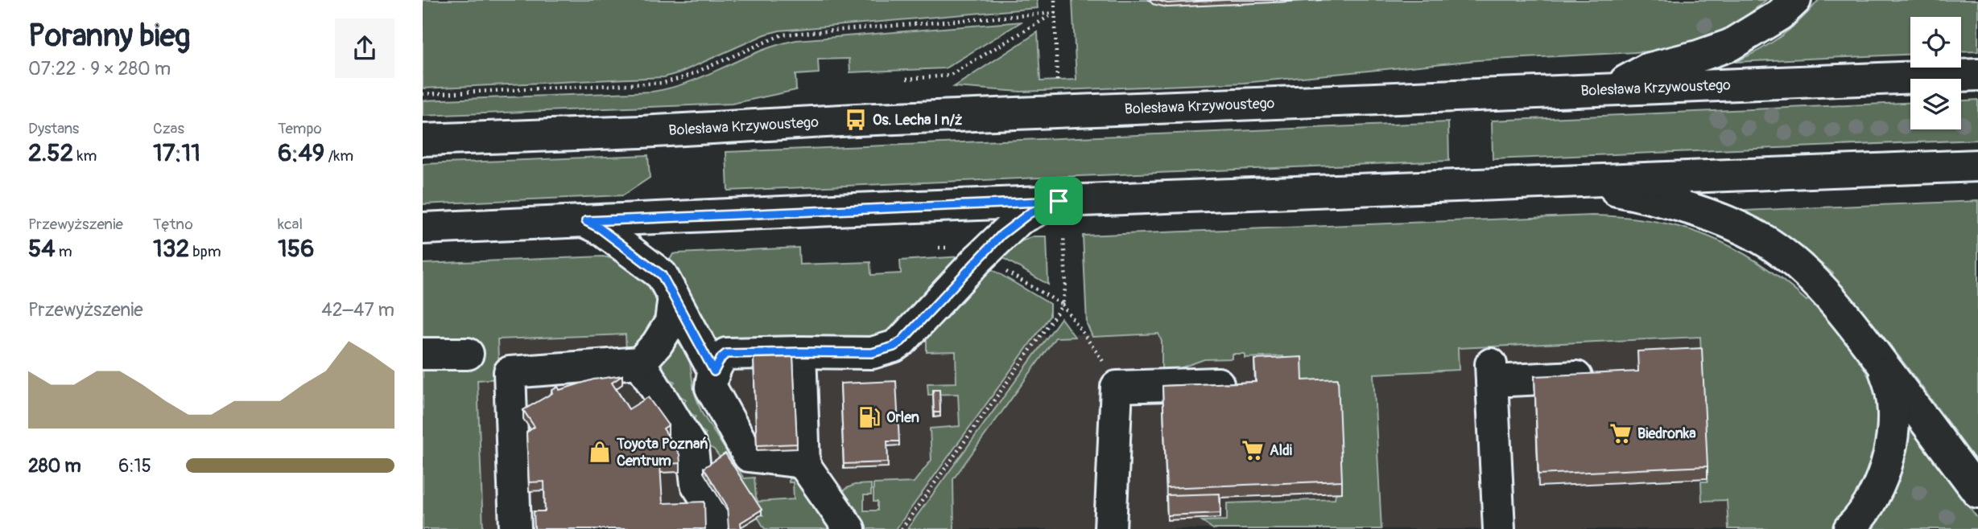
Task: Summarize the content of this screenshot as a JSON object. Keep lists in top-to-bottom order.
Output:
{
  "streets": {
    "main road": ["Bolesława Krzywoustego"]
  },
  "places": {
    "bus stop": ["Os. Lecha I n/ż"],
    "fuel station": ["Orlen"],
    "supermarket": ["Biedronka", "Aldi"],
    "shop": ["Toyota Poznań Centrum"]
  },
  "page": {
    "heading": ["Poranny bieg", "07:22 · 9 × 280 m"],
    "stats": [
      ["Dystans", "2.52 km"],
      ["Czas", "17:11"],
      ["Tempo", "6:49 /km"],
      ["Przewyższenie", "54 m"],
      ["Tętno", "132 bpm"],
      ["kcal", "156"]
    ],
    "chart": ["Przewyższenie", "42–47 m"],
    "list": [
      {
        "name": "280 m",
        "note": "6:15"
      }
    ]
  }
}
